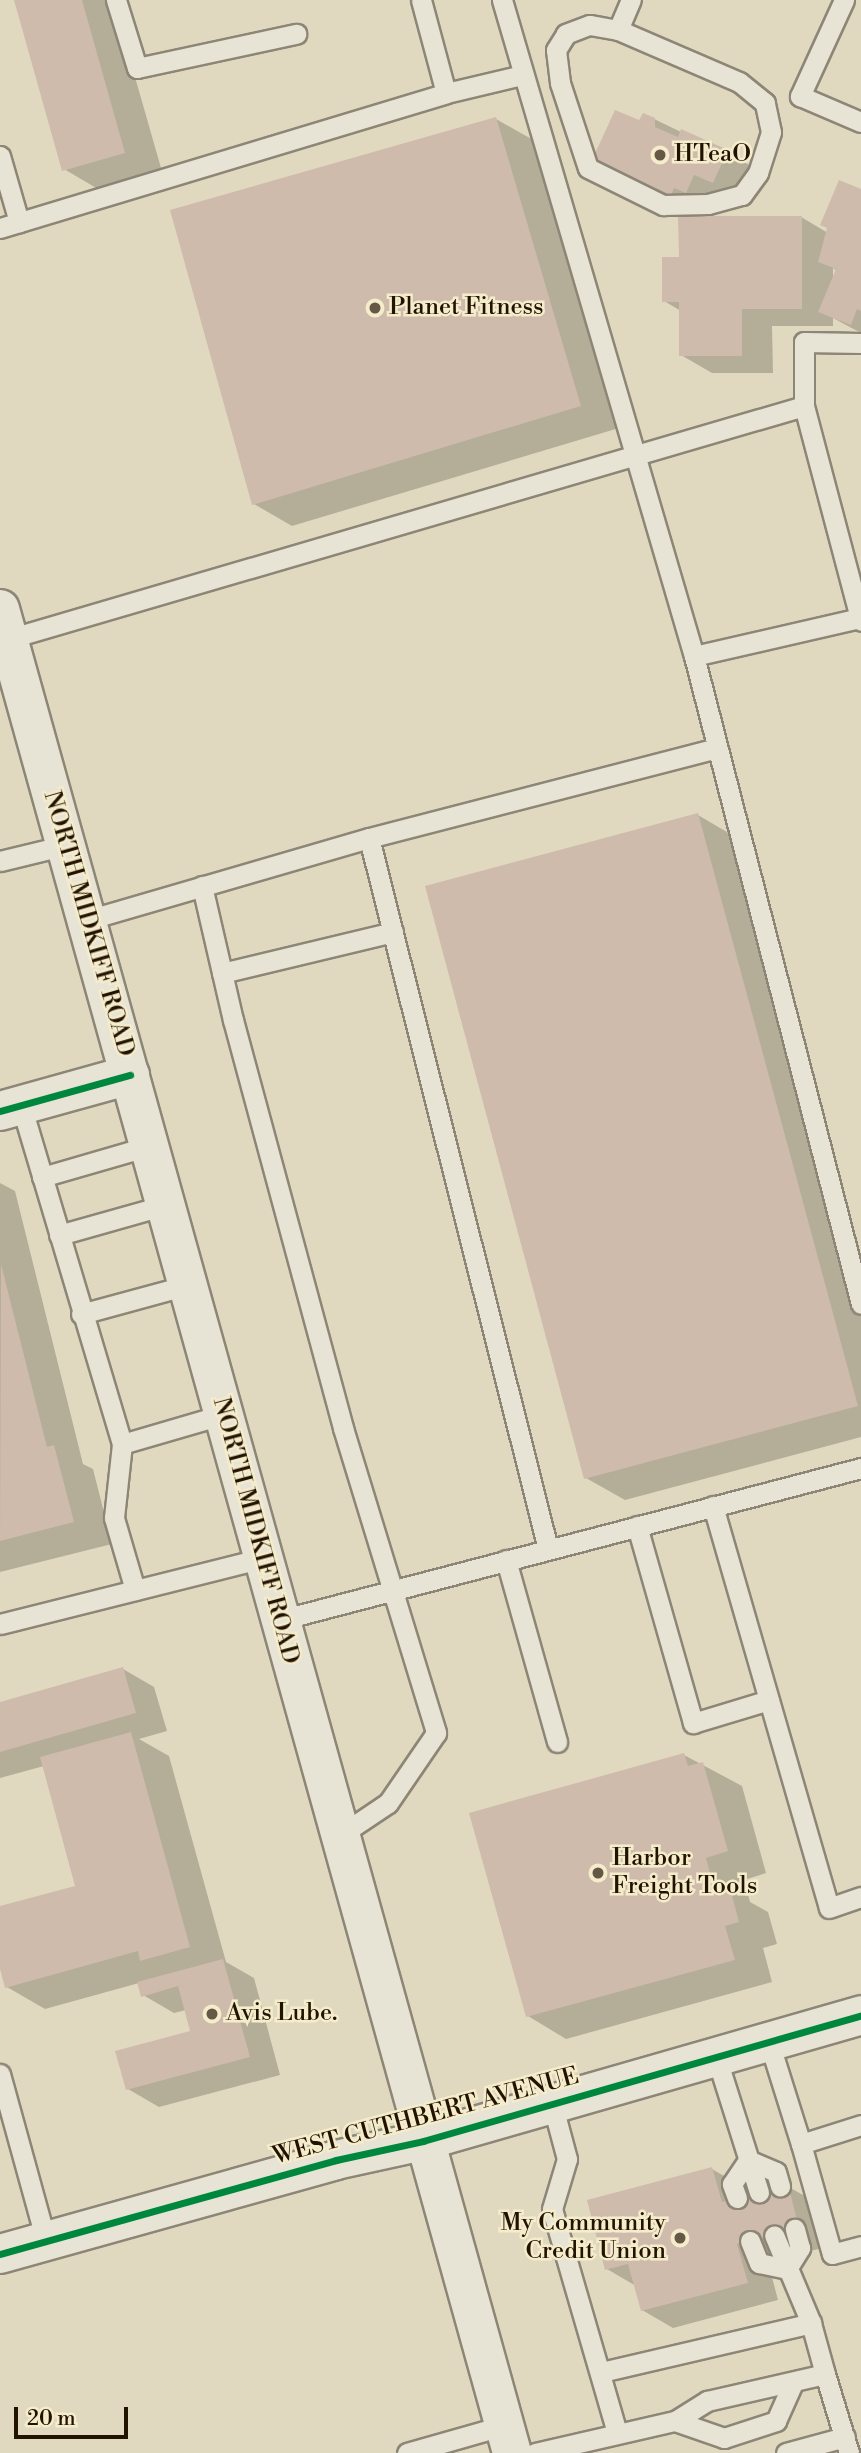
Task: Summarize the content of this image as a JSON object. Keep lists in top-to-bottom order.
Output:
{
  "streets": {
    "main road": ["NORTH MIDKIFF ROAD", "WEST CUTHBERT AVENUE"]
  },
  "crossings": [
    ["NORTH MIDKIFF ROAD", "WEST CUTHBERT AVENUE"]
  ],
  "places": [
    "HTeaO",
    "Planet Fitness",
    "Harbor Freight Tools",
    "Avis Lube.",
    "My Community Credit Union"
  ],
  "scale_bar": "20 m"
}
